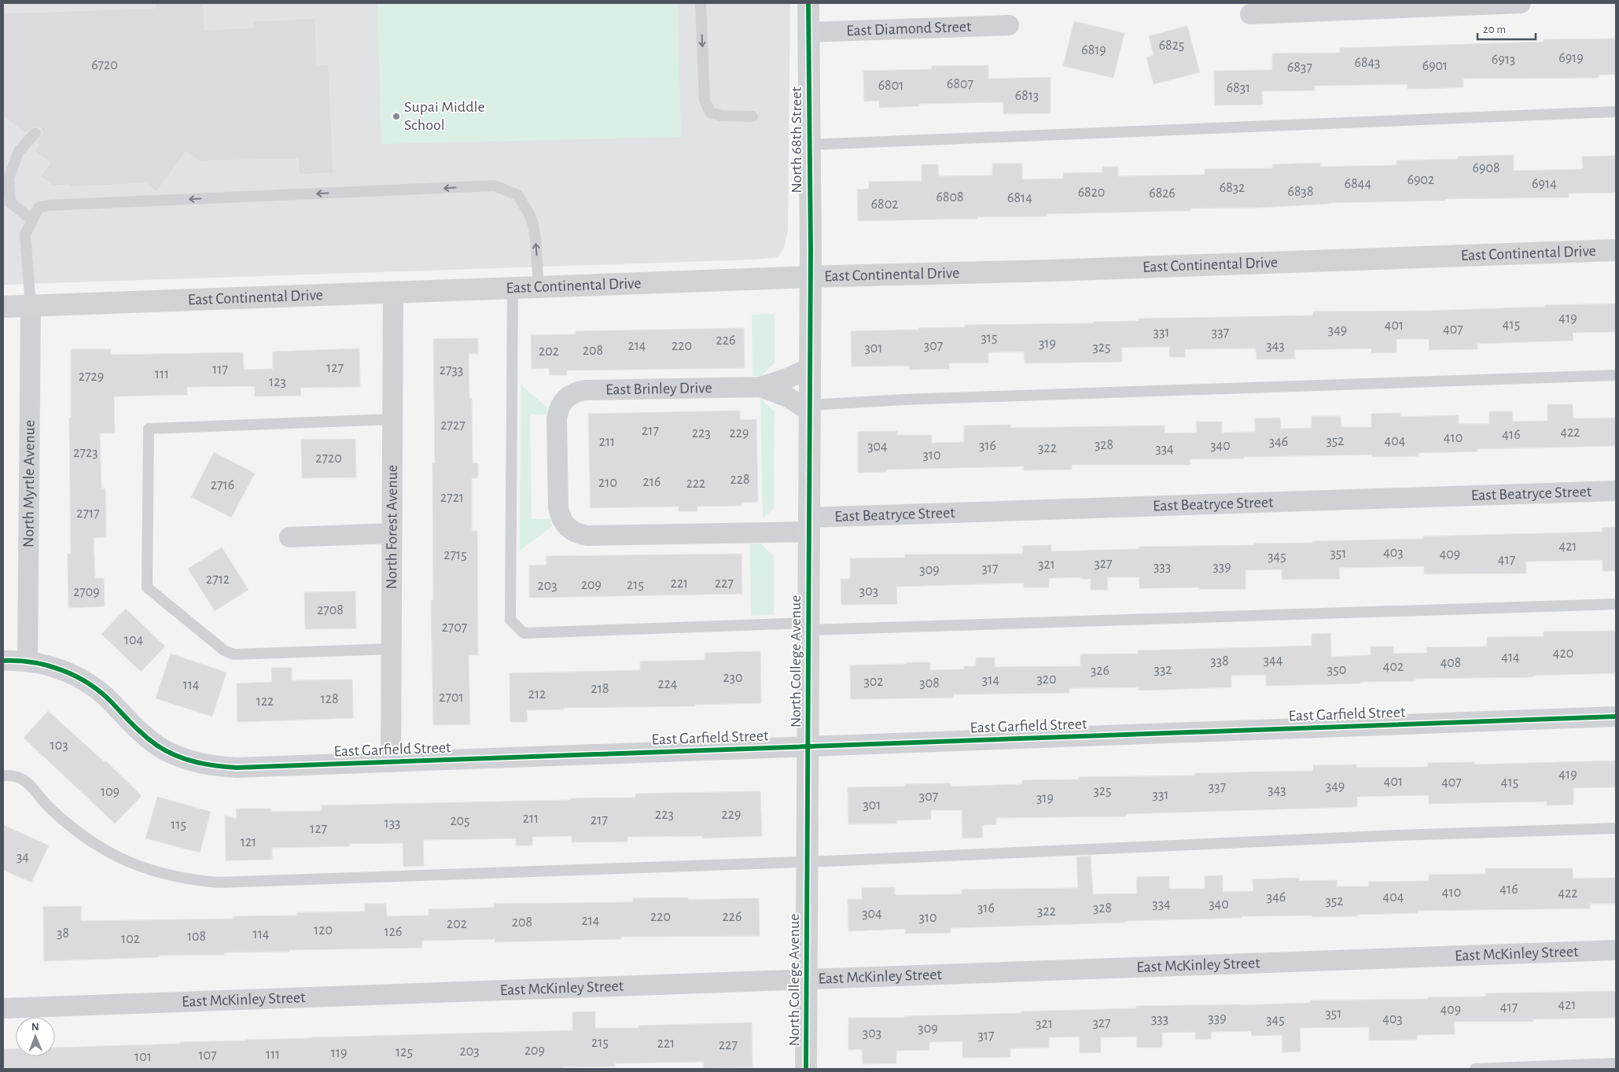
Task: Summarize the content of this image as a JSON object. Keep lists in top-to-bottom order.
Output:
{
  "streets": {
    "street": [
      "East Diamond Street",
      "North 68th Street",
      "East Continental Drive",
      "East Brinley Drive",
      "North Myrtle Avenue",
      "East Beatryce Street",
      "North Forest Avenue",
      "North College Avenue",
      "East Garfield Street",
      "East McKinley Street"
    ]
  },
  "crossings": [
    ["East Diamond Street", "North 68th Street"],
    ["North 68th Street", "East Continental Drive"],
    ["North 68th Street", "North College Avenue"],
    ["East Continental Drive", "North Myrtle Avenue"],
    ["East Continental Drive", "North Forest Avenue"],
    ["East Continental Drive", "North College Avenue"],
    ["East Brinley Drive", "East Beatryce Street"],
    ["East Brinley Drive", "North College Avenue"],
    ["North Myrtle Avenue", "East Garfield Street"],
    ["East Beatryce Street", "North College Avenue"],
    ["North Forest Avenue", "East Garfield Street"],
    ["North College Avenue", "East Garfield Street"],
    ["North College Avenue", "East McKinley Street"]
  ],
  "places": ["Supai Middle School"],
  "house_numbers": [
    "6825",
    "6819",
    "6919",
    "6913",
    "6843",
    "6720",
    "6901",
    "6837",
    "6807",
    "6801",
    "6831",
    "6813",
    "6908",
    "6902",
    "6844",
    "6914",
    "6832",
    "6838",
    "6820",
    "6826",
    "6808",
    "6814",
    "6802",
    "419",
    "415",
    "401",
    "407",
    "349",
    "331",
    "337",
    "315",
    "226",
    "319",
    "214",
    "220",
    "307",
    "343",
    "325",
    "301",
    "208",
    "202",
    "127",
    "117",
    "2733",
    "111",
    "2729",
    "123",
    "2727",
    "217",
    "422",
    "223",
    "229",
    "416",
    "410",
    "352",
    "404",
    "211",
    "346",
    "328",
    "316",
    "340",
    "304",
    "322",
    "334",
    "2723",
    "310",
    "2720",
    "228",
    "216",
    "210",
    "222",
    "2716",
    "2721",
    "2717",
    "421",
    "403",
    "351",
    "409",
    "2715",
    "345",
    "417",
    "327",
    "321",
    "333",
    "339",
    "317",
    "309",
    "2712",
    "221",
    "227",
    "209",
    "215",
    "203",
    "303",
    "2709",
    "2708",
    "2707",
    "104",
    "420",
    "414",
    "344",
    "338",
    "408",
    "402",
    "332",
    "350",
    "326",
    "230",
    "320",
    "314",
    "302",
    "308",
    "224",
    "114",
    "218",
    "212",
    "2701",
    "128",
    "122",
    "103",
    "419",
    "401",
    "407",
    "415",
    "349",
    "337",
    "343",
    "325",
    "109",
    "331",
    "307",
    "319",
    "301",
    "223",
    "229",
    "211",
    "217",
    "205",
    "133",
    "115",
    "127",
    "121",
    "34",
    "416",
    "410",
    "422",
    "346",
    "404",
    "352",
    "334",
    "340",
    "316",
    "328",
    "322",
    "304",
    "220",
    "226",
    "310",
    "214",
    "208",
    "202",
    "120",
    "126",
    "38",
    "114",
    "108",
    "102",
    "421",
    "417",
    "409",
    "351",
    "339",
    "333",
    "403",
    "345",
    "327",
    "321",
    "309",
    "303",
    "317",
    "215",
    "221",
    "227",
    "209",
    "203",
    "125",
    "119",
    "111",
    "107",
    "101"
  ],
  "scale_bar": "20 m",
  "north": "top"
}
